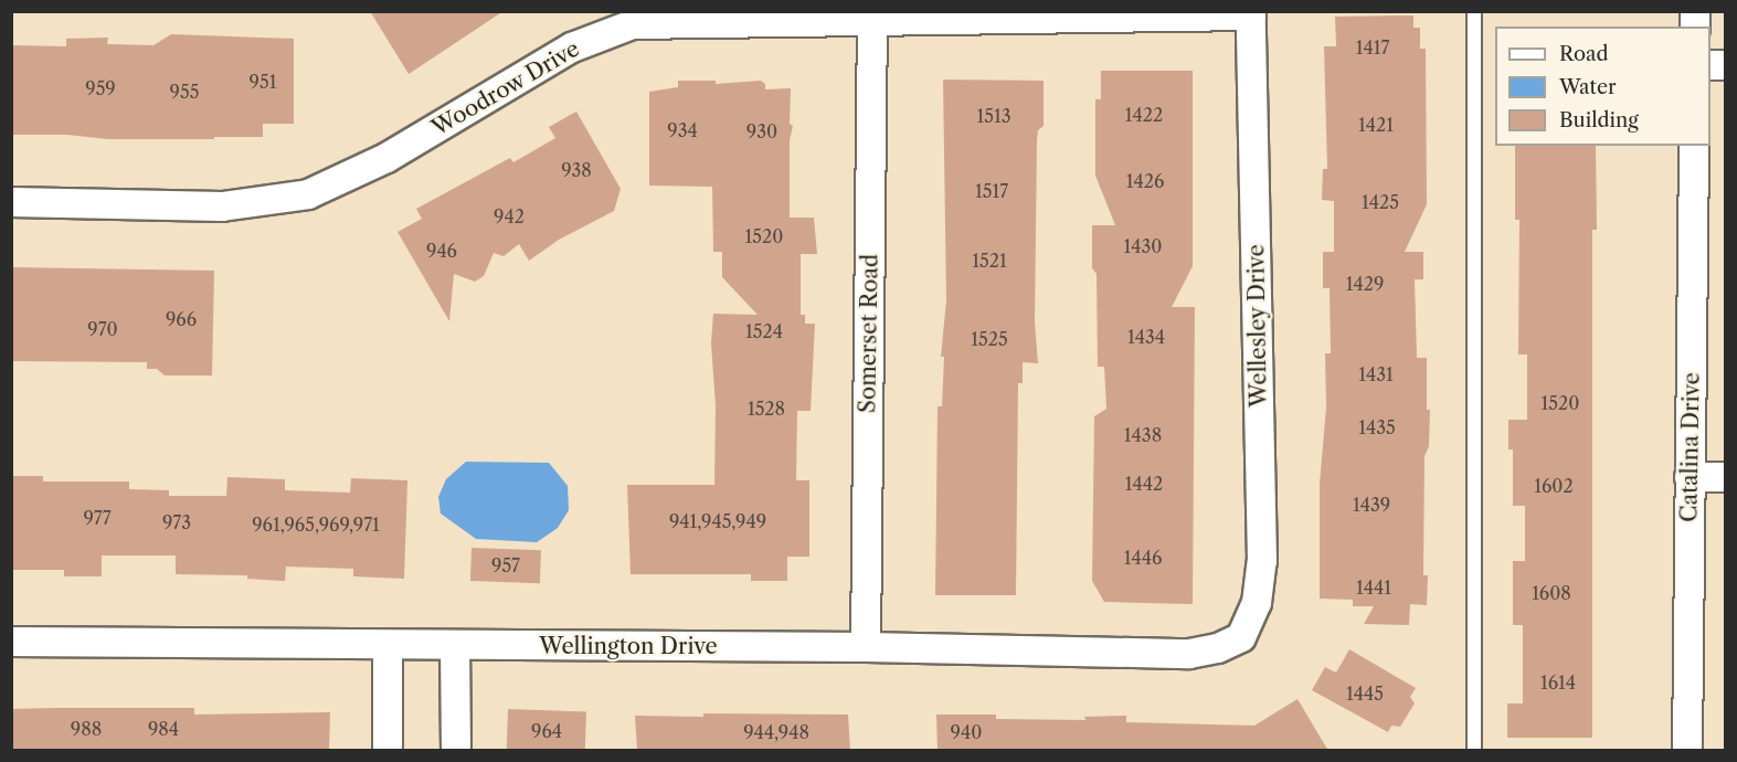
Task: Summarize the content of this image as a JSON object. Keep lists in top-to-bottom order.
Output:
{
  "streets": {
    "street": [
      "Woodrow Drive",
      "Wellesley Drive",
      "Somerset Road",
      "Catalina Drive",
      "Wellington Drive"
    ]
  },
  "crossings": [
    ["Woodrow Drive", "Wellesley Drive"],
    ["Woodrow Drive", "Somerset Road"],
    ["Wellesley Drive", "Wellington Drive"],
    ["Somerset Road", "Wellington Drive"]
  ],
  "house_numbers": [
    "1417",
    "951",
    "959",
    "955",
    "1422",
    "1513",
    "1421",
    "934",
    "930",
    "938",
    "1426",
    "1517",
    "1425",
    "942",
    "1520",
    "1430",
    "946",
    "1521",
    "1429",
    "966",
    "970",
    "1524",
    "1434",
    "1525",
    "1431",
    "1520",
    "1528",
    "1435",
    "1438",
    "1442",
    "1602",
    "1439",
    "977",
    "941,945,949",
    "973",
    "961,965,969,971",
    "1446",
    "957",
    "1441",
    "1608",
    "1614",
    "1445",
    "988",
    "984",
    "964",
    "944,948",
    "940"
  ],
  "legend": ["Road", "Water", "Building"]
}
